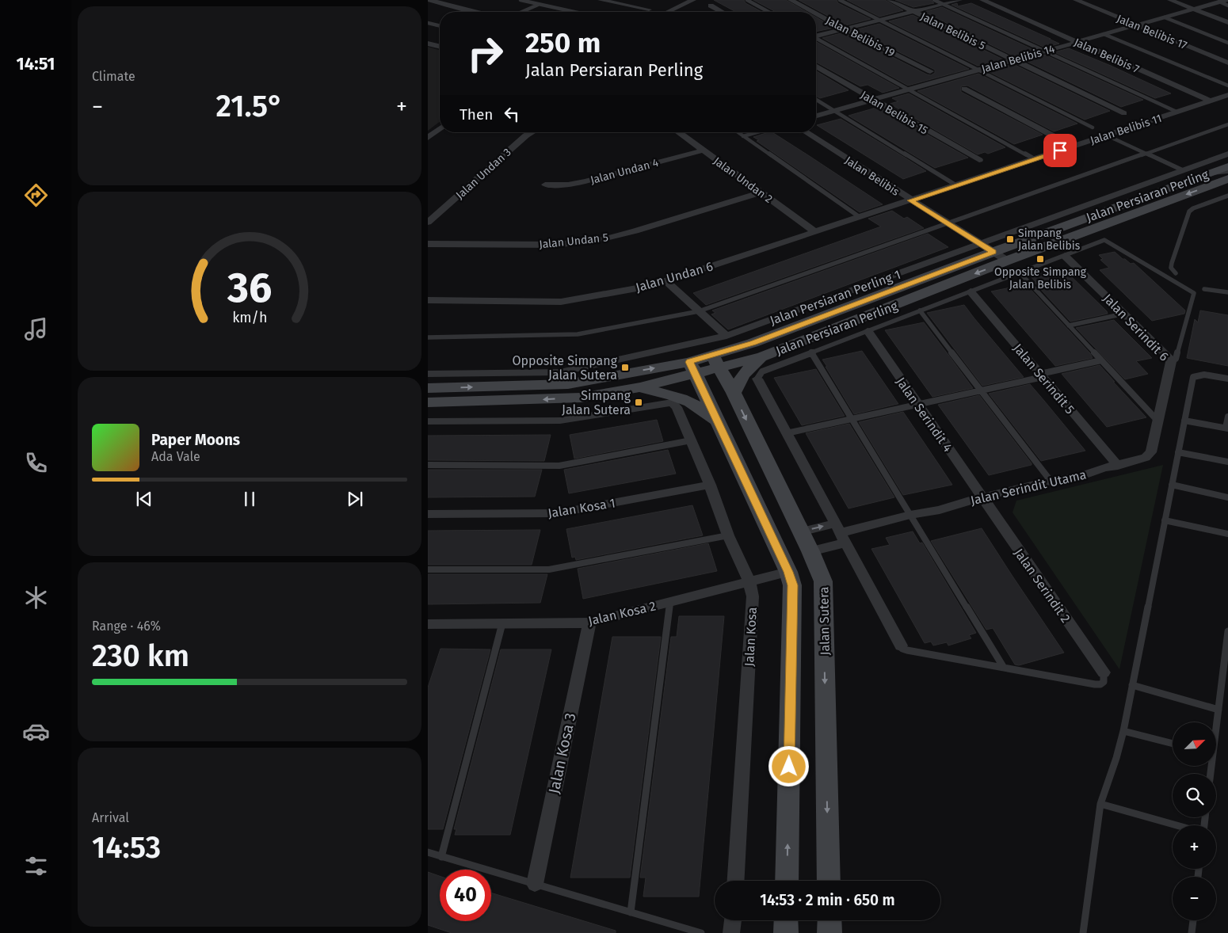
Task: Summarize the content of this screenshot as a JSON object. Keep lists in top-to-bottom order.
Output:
{
  "streets": {
    "main road": ["Jalan Persiaran Perling", "Jalan Sutera"],
    "street": [
      "Jalan Belibis 5",
      "Jalan Belibis 17",
      "Jalan Belibis 19",
      "Jalan Belibis 7",
      "Jalan Belibis 14",
      "Jalan Belibis 15",
      "Jalan Belibis 11",
      "Jalan Undan 4",
      "Jalan Undan 3",
      "Jalan Belibis",
      "Jalan Undan 2",
      "Jalan Undan 5",
      "Jalan Undan 6",
      "Jalan Persiaran Perling 1",
      "Jalan Serindit 6",
      "Jalan Serindit 5",
      "Jalan Serindit 4",
      "Jalan Serindit Utama",
      "Jalan Kosa 1",
      "Jalan Serindit 2",
      "Jalan Kosa 2",
      "Jalan Kosa",
      "Jalan Kosa 3"
    ]
  },
  "crossings": [
    ["Jalan Belibis 5", "Jalan Belibis 14"],
    ["Jalan Belibis 17", "Jalan Belibis 14"],
    ["Jalan Belibis 7", "Jalan Belibis 14"],
    ["Jalan Belibis 7", "Jalan Belibis 11"],
    ["Jalan Belibis 14", "Jalan Belibis 15"],
    ["Jalan Belibis 11", "Jalan Belibis"],
    ["Jalan Belibis 11", "Jalan Undan 6"],
    ["Jalan Undan 4", "Jalan Undan 2"],
    ["Jalan Belibis", "Jalan Persiaran Perling"],
    ["Jalan Belibis", "Jalan Undan 6"],
    ["Jalan Belibis", "Jalan Persiaran Perling 1"],
    ["Jalan Undan 2", "Jalan Undan 5"],
    ["Jalan Undan 2", "Jalan Undan 6"],
    ["Jalan Persiaran Perling", "Jalan Sutera"],
    ["Jalan Serindit 6", "Jalan Serindit Utama"],
    ["Jalan Serindit 5", "Jalan Serindit Utama"],
    ["Jalan Serindit 4", "Jalan Serindit Utama"],
    ["Jalan Serindit 4", "Jalan Serindit 2"],
    ["Jalan Serindit Utama", "Jalan Serindit 2"],
    ["Jalan Kosa 1", "Jalan Kosa"],
    ["Jalan Kosa 2", "Jalan Kosa"],
    ["Jalan Kosa 2", "Jalan Kosa 3"]
  ],
  "places": {
    "transit": [
      "Simpang Jalan Belibis",
      "Opposite Simpang Jalan Belibis",
      "Opposite Simpang Jalan Sutera",
      "Simpang Jalan Sutera"
    ]
  },
  "north": "top right",
  "page": {
    "tabs": "14:51",
    "tile": [
      "Climate",
      ["Range · 46%", "230 km"],
      ["Arrival", "14:53"]
    ],
    "turn": ["250 m", "Jalan Persiaran Perling"],
    "heat": ["−", "21.5°", "+"],
    "then": "Then",
    "song": ["Paper Moons", "Ada Vale"],
    "map_buttons": ["+", "−"],
    "limit": "40",
    "trip": "14:53 · 2 min · 650 m",
    "gauge": ["36", "km/h"]
  }
}
